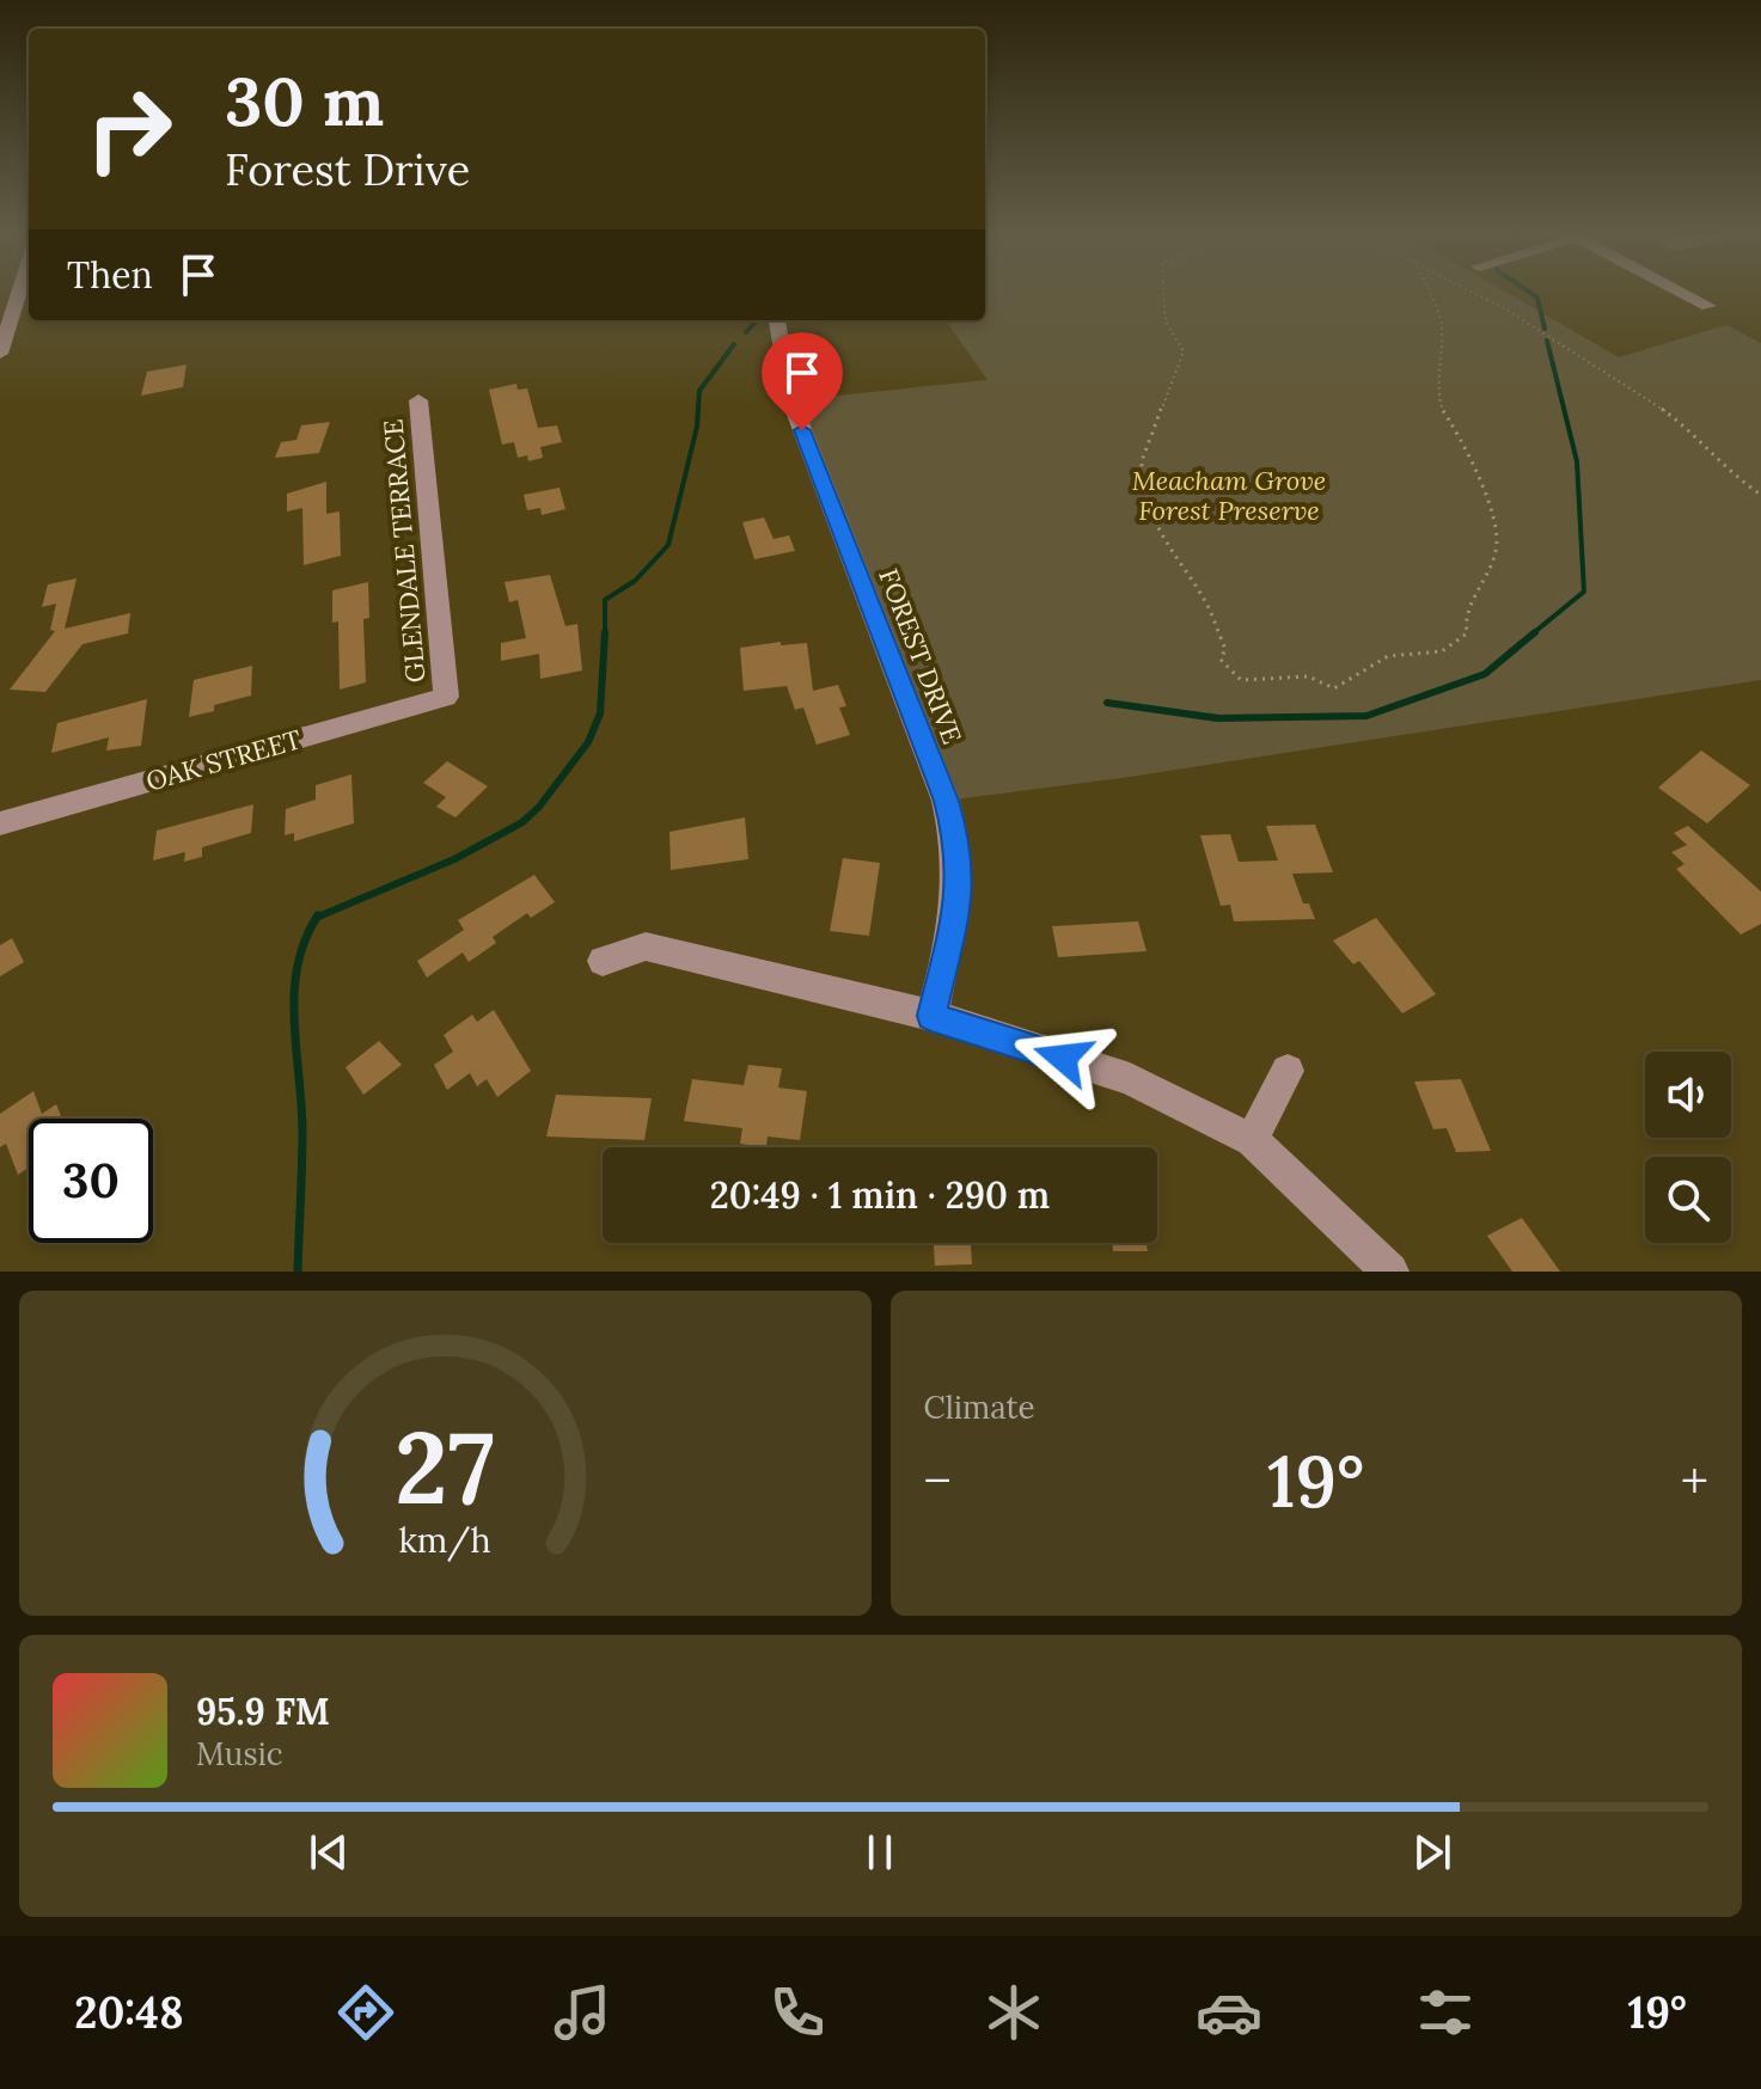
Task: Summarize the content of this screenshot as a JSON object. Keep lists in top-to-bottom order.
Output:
{
  "streets": {
    "street": ["GLENDALE TERRACE", "FOREST DRIVE", "OAK STREET"]
  },
  "crossings": [
    ["GLENDALE TERRACE", "OAK STREET"]
  ],
  "parks": ["Meacham Grove Forest Preserve"],
  "page": {
    "turn": ["30 m", "Forest Drive"],
    "then": "Then",
    "limit": "30",
    "trip": "20:49 · 1 min · 290 m",
    "tile": "Climate",
    "heat": ["−", "19°", "+"],
    "song": ["95.9 FM", "Music"],
    "tabs": ["20:48", "19°"],
    "gauge": ["27", "km/h"]
  }
}
